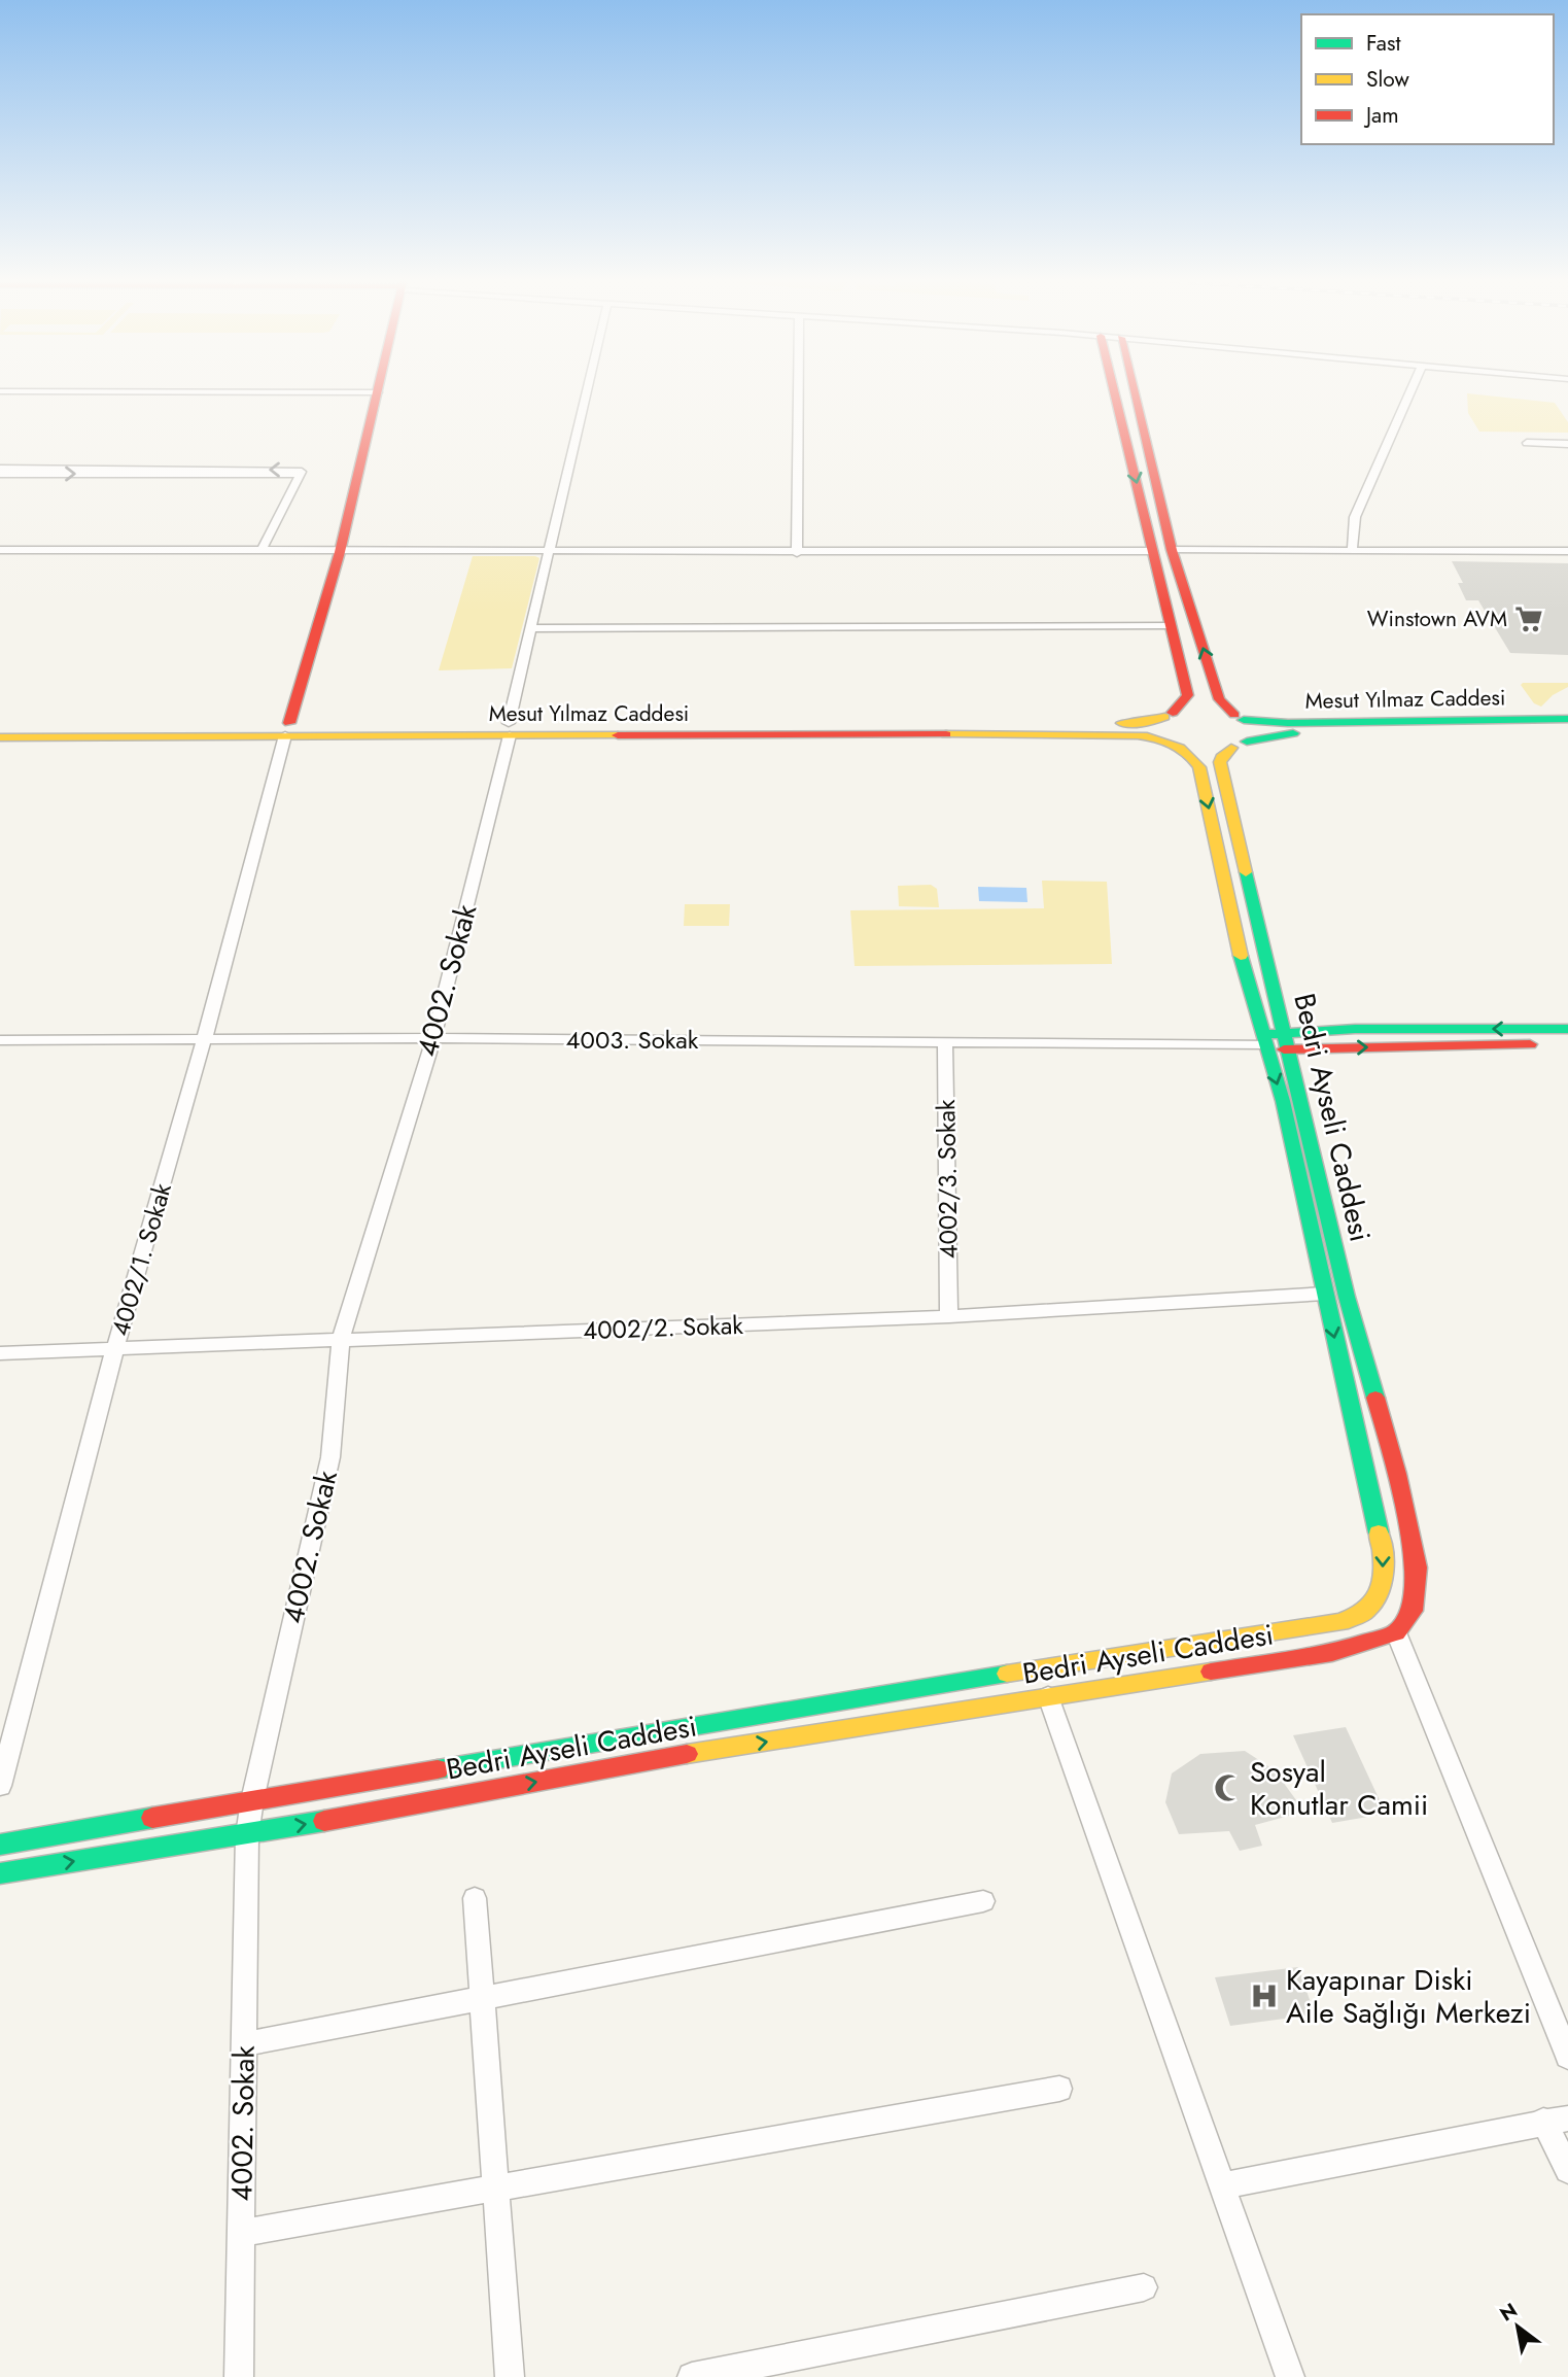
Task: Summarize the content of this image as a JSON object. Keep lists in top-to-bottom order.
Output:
{
  "streets": {
    "main road": ["Mesut Yılmaz Caddesi", "Bedri Ayseli Caddesi"],
    "street": [
      "4002. Sokak",
      "4003. Sokak",
      "4002/3. Sokak",
      "4002/1. Sokak",
      "4002/2. Sokak"
    ]
  },
  "crossings": [
    ["Mesut Yılmaz Caddesi", "4002. Sokak"],
    ["Mesut Yılmaz Caddesi", "Bedri Ayseli Caddesi"],
    ["Mesut Yılmaz Caddesi", "4002/1. Sokak"],
    ["4002. Sokak", "4003. Sokak"],
    ["4002. Sokak", "Bedri Ayseli Caddesi"],
    ["4002. Sokak", "4002/2. Sokak"],
    ["4003. Sokak", "Bedri Ayseli Caddesi"],
    ["4003. Sokak", "4002/3. Sokak"],
    ["4003. Sokak", "4002/1. Sokak"],
    ["Bedri Ayseli Caddesi", "4002/2. Sokak"],
    ["4002/3. Sokak", "4002/2. Sokak"],
    ["4002/1. Sokak", "4002/2. Sokak"]
  ],
  "places": {
    "supermarket": ["Winstown AVM"],
    "mosque": ["Sosyal Konutlar Camii"],
    "hospital": ["Kayapınar Diski Aile Sağlığı Merkezi"]
  },
  "legend": ["Fast", "Slow", "Jam"],
  "north": "top left"
}
